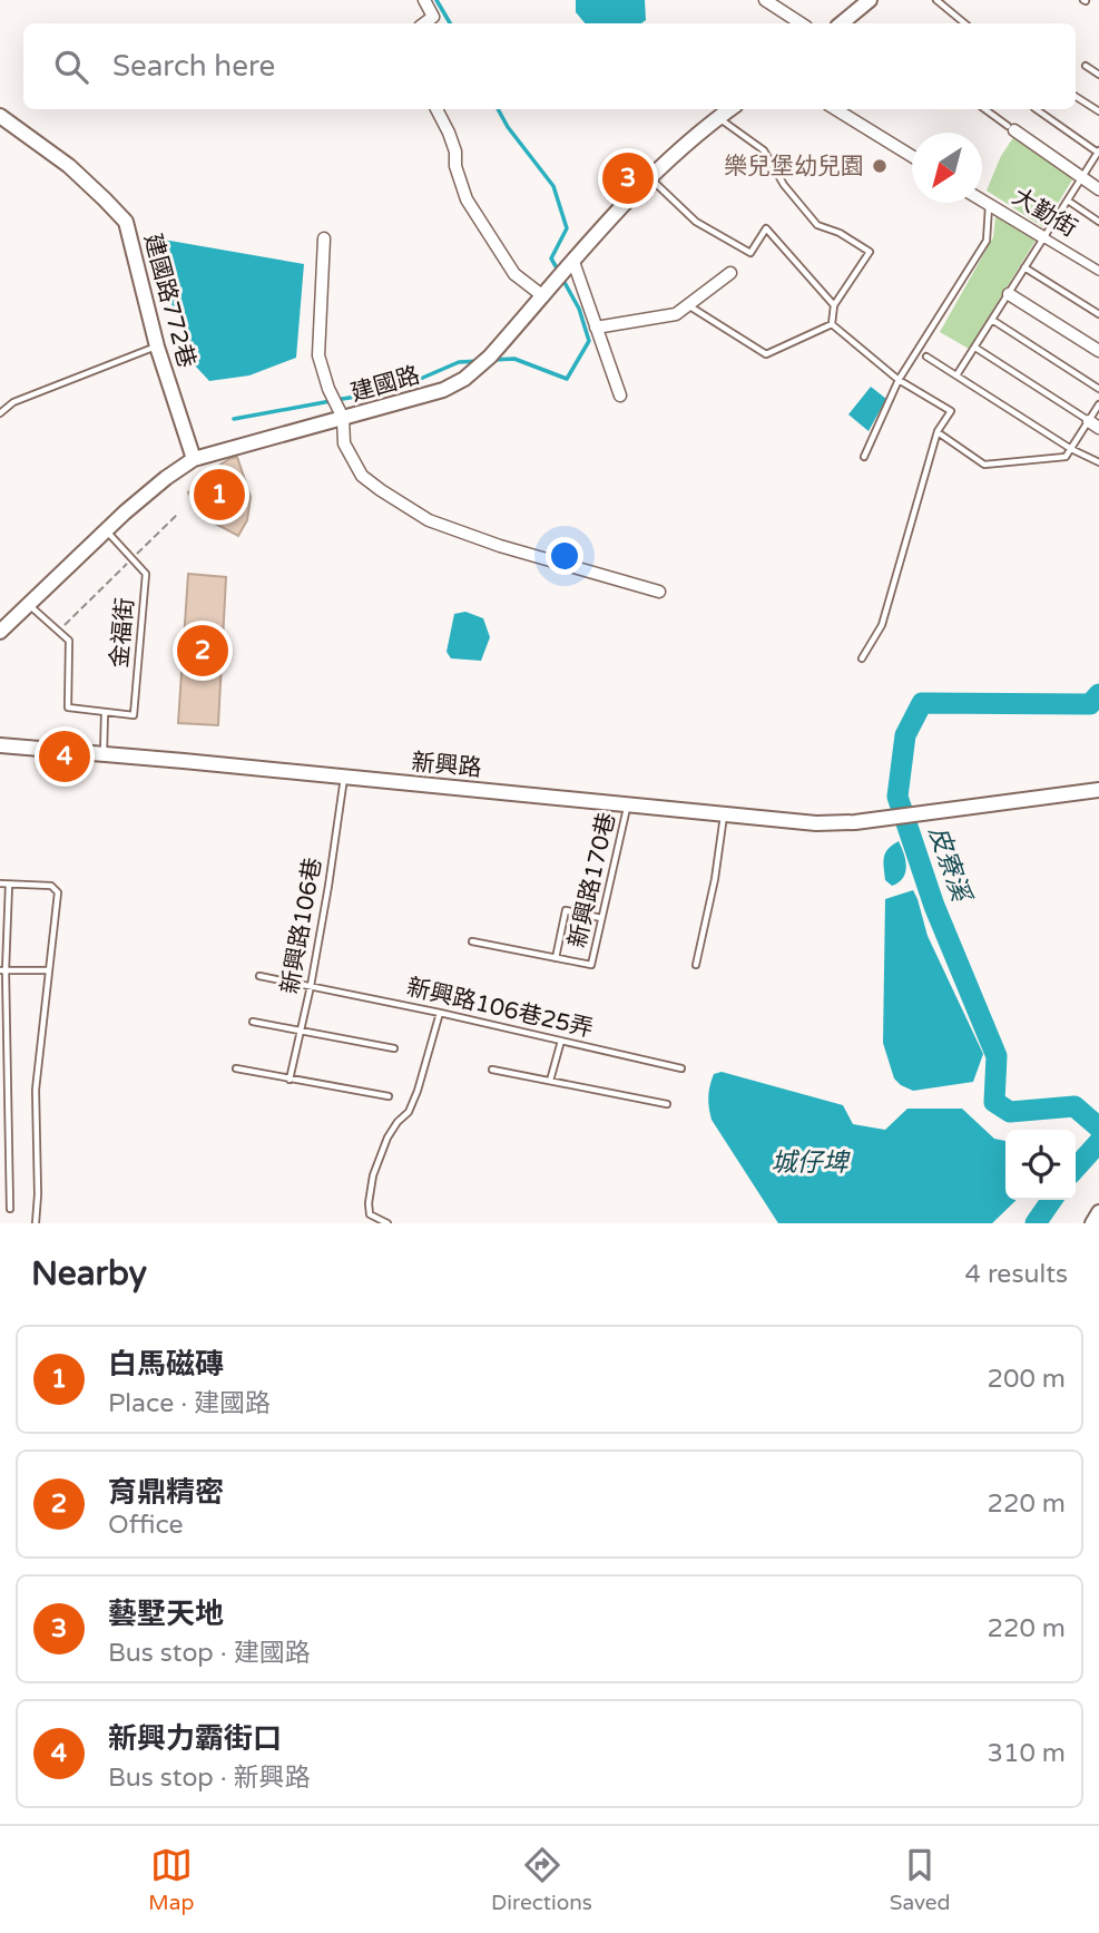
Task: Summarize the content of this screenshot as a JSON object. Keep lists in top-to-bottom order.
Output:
{
  "streets": {
    "street": [
      "大勤街",
      "建國路772巷",
      "建國路",
      "新興路"
    ],
    "lane": [
      "金福街",
      "新興路170巷",
      "新興路106巷",
      "新興路106巷25弄"
    ]
  },
  "crossings": [
    ["建國路772巷", "建國路"],
    ["新興路", "新興路170巷"],
    ["新興路", "新興路106巷"],
    ["新興路106巷", "新興路106巷25弄"]
  ],
  "water": ["皮寮溪", "城仔埤"],
  "places": ["樂兒堡幼兒園"],
  "north": "bottom left",
  "page": {
    "search": "Search here",
    "pins": [
      "3",
      "1",
      "2",
      "4"
    ],
    "heading": ["Nearby", "4 results"],
    "list": [
      {
        "mark": "1",
        "name": "白馬磁磚",
        "note": "Place · 建國路",
        "value": "200 m"
      },
      {
        "mark": "2",
        "name": "育鼎精密",
        "note": "Office",
        "value": "220 m"
      },
      {
        "mark": "3",
        "name": "藝墅天地",
        "note": "Bus stop · 建國路",
        "value": "220 m"
      },
      {
        "mark": "4",
        "name": "新興力霸街口",
        "note": "Bus stop · 新興路",
        "value": "310 m"
      }
    ],
    "nav": ["Map", "Directions", "Saved"]
  }
}
